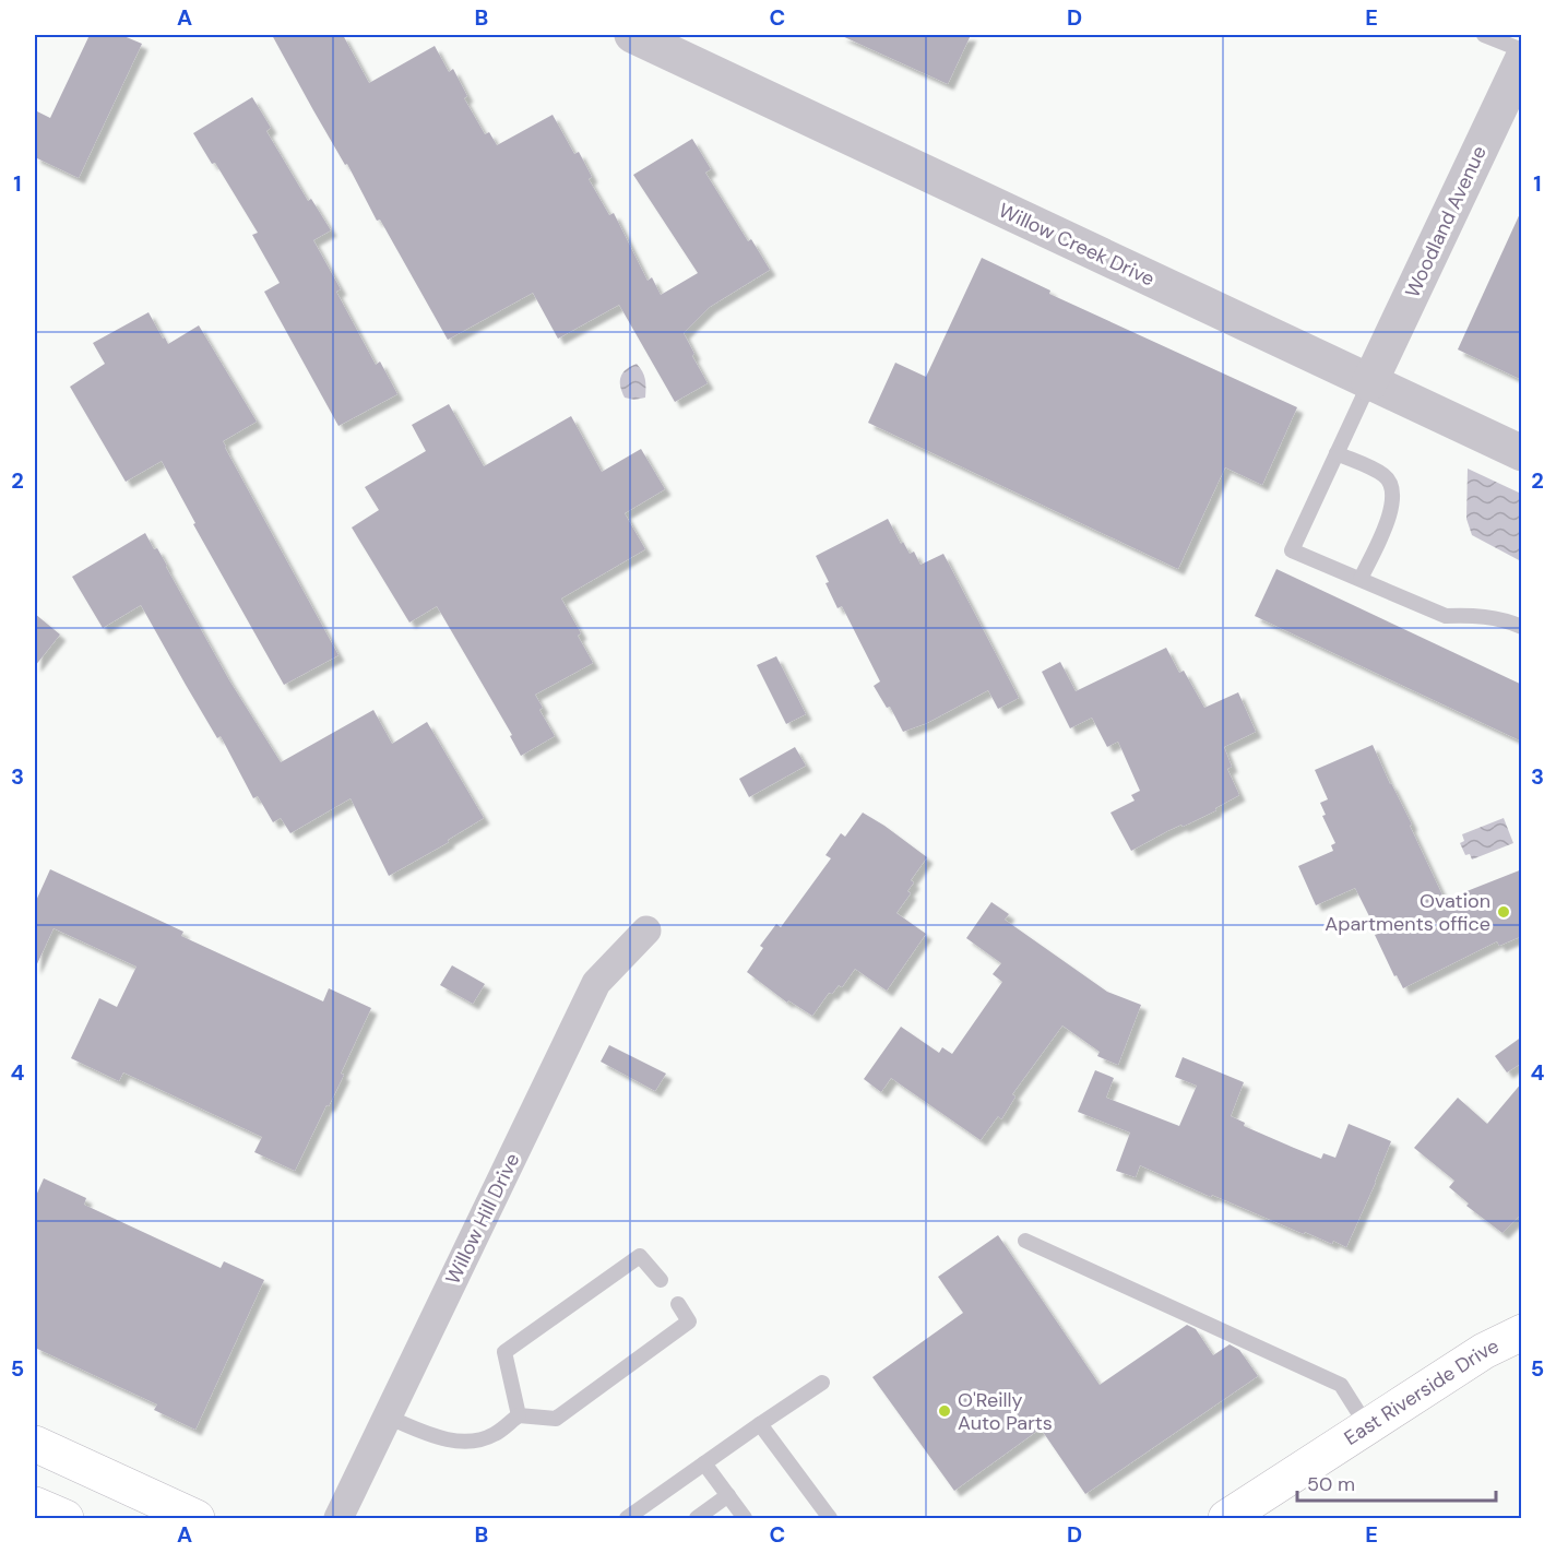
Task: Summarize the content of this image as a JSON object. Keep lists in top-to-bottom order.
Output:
{
  "streets": {
    "main road": ["East Riverside Drive"],
    "street": ["Woodland Avenue", "Willow Creek Drive", "Willow Hill Drive"]
  },
  "crossings": [
    ["Woodland Avenue", "Willow Creek Drive"]
  ],
  "places": ["Ovation Apartments office", "O'Reilly Auto Parts"],
  "scale_bar": "50 m",
  "grid": {
    "columns": [
      "A",
      "B",
      "C",
      "D",
      "E"
    ],
    "rows": [
      "1",
      "2",
      "3",
      "4",
      "5"
    ]
  }
}
